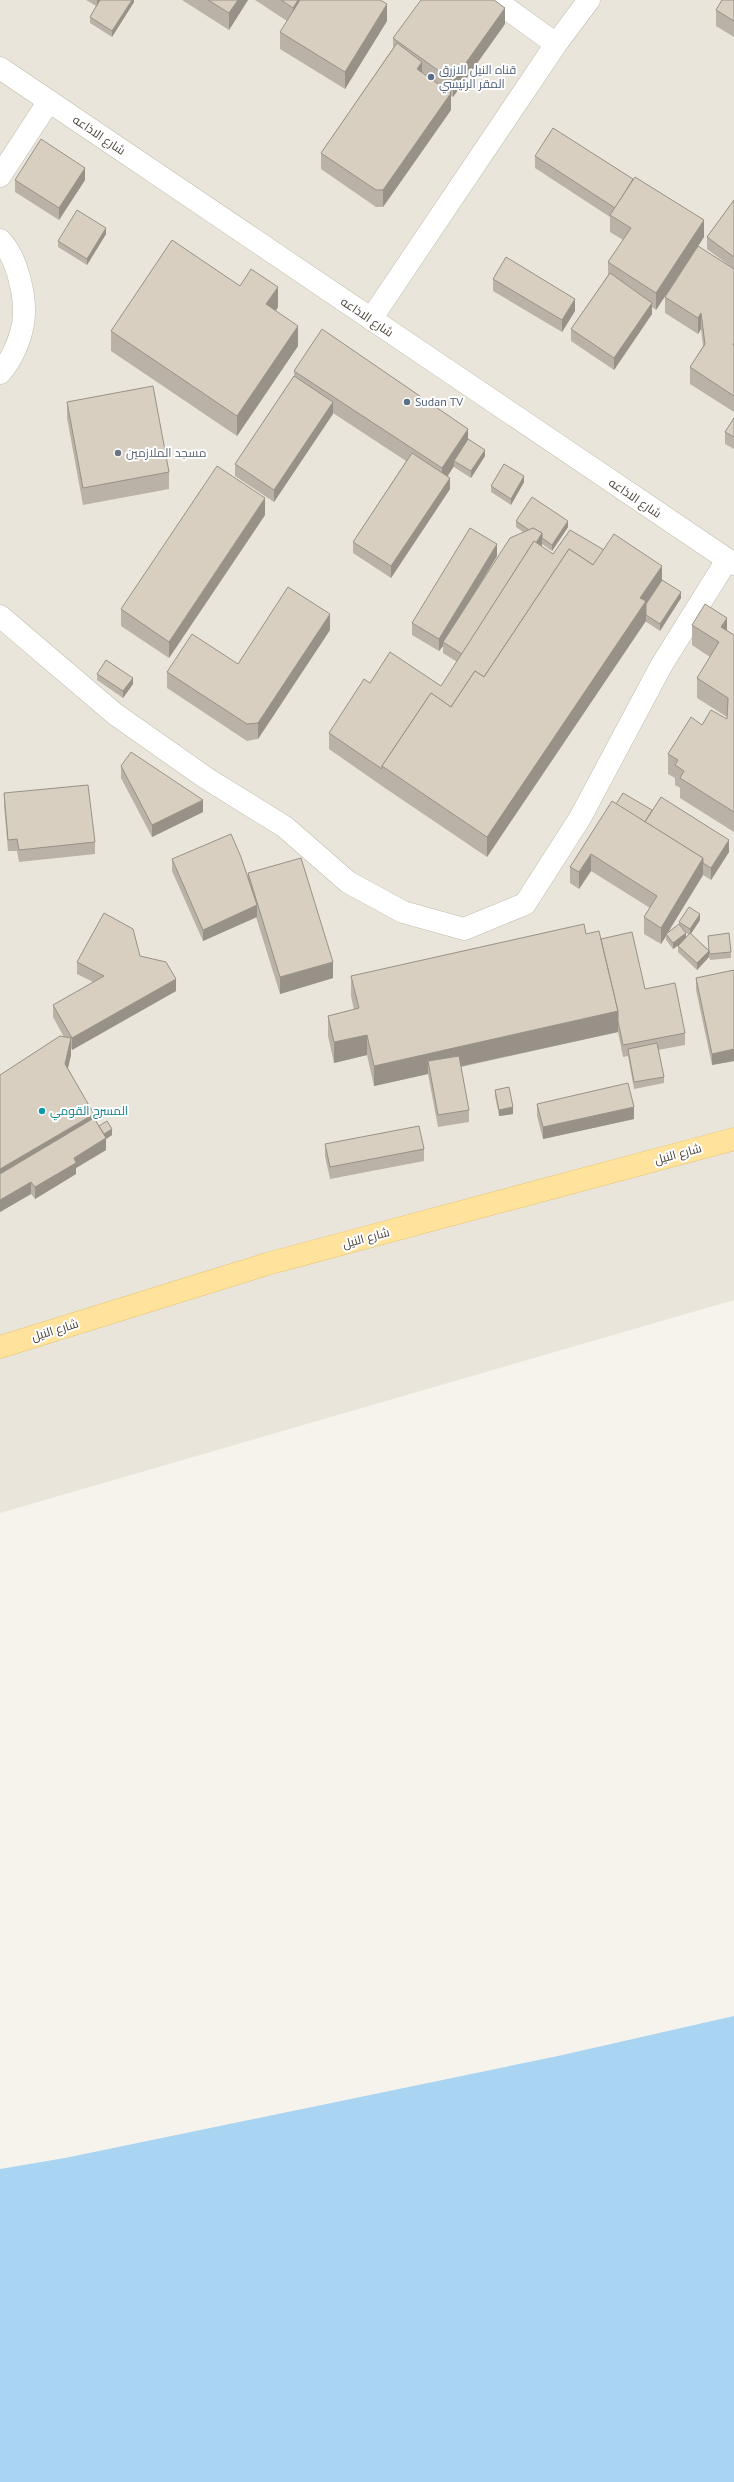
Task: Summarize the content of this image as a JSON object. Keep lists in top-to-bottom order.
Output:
{
  "streets": {
    "main road": ["شارع النيل"],
    "street": ["شارع الاذاعه"]
  },
  "places": [
    "قناه النيل الازرق المقر الرئيسي",
    "Sudan TV",
    "مسجد الملازمين",
    "المسرح القومي"
  ]
}
